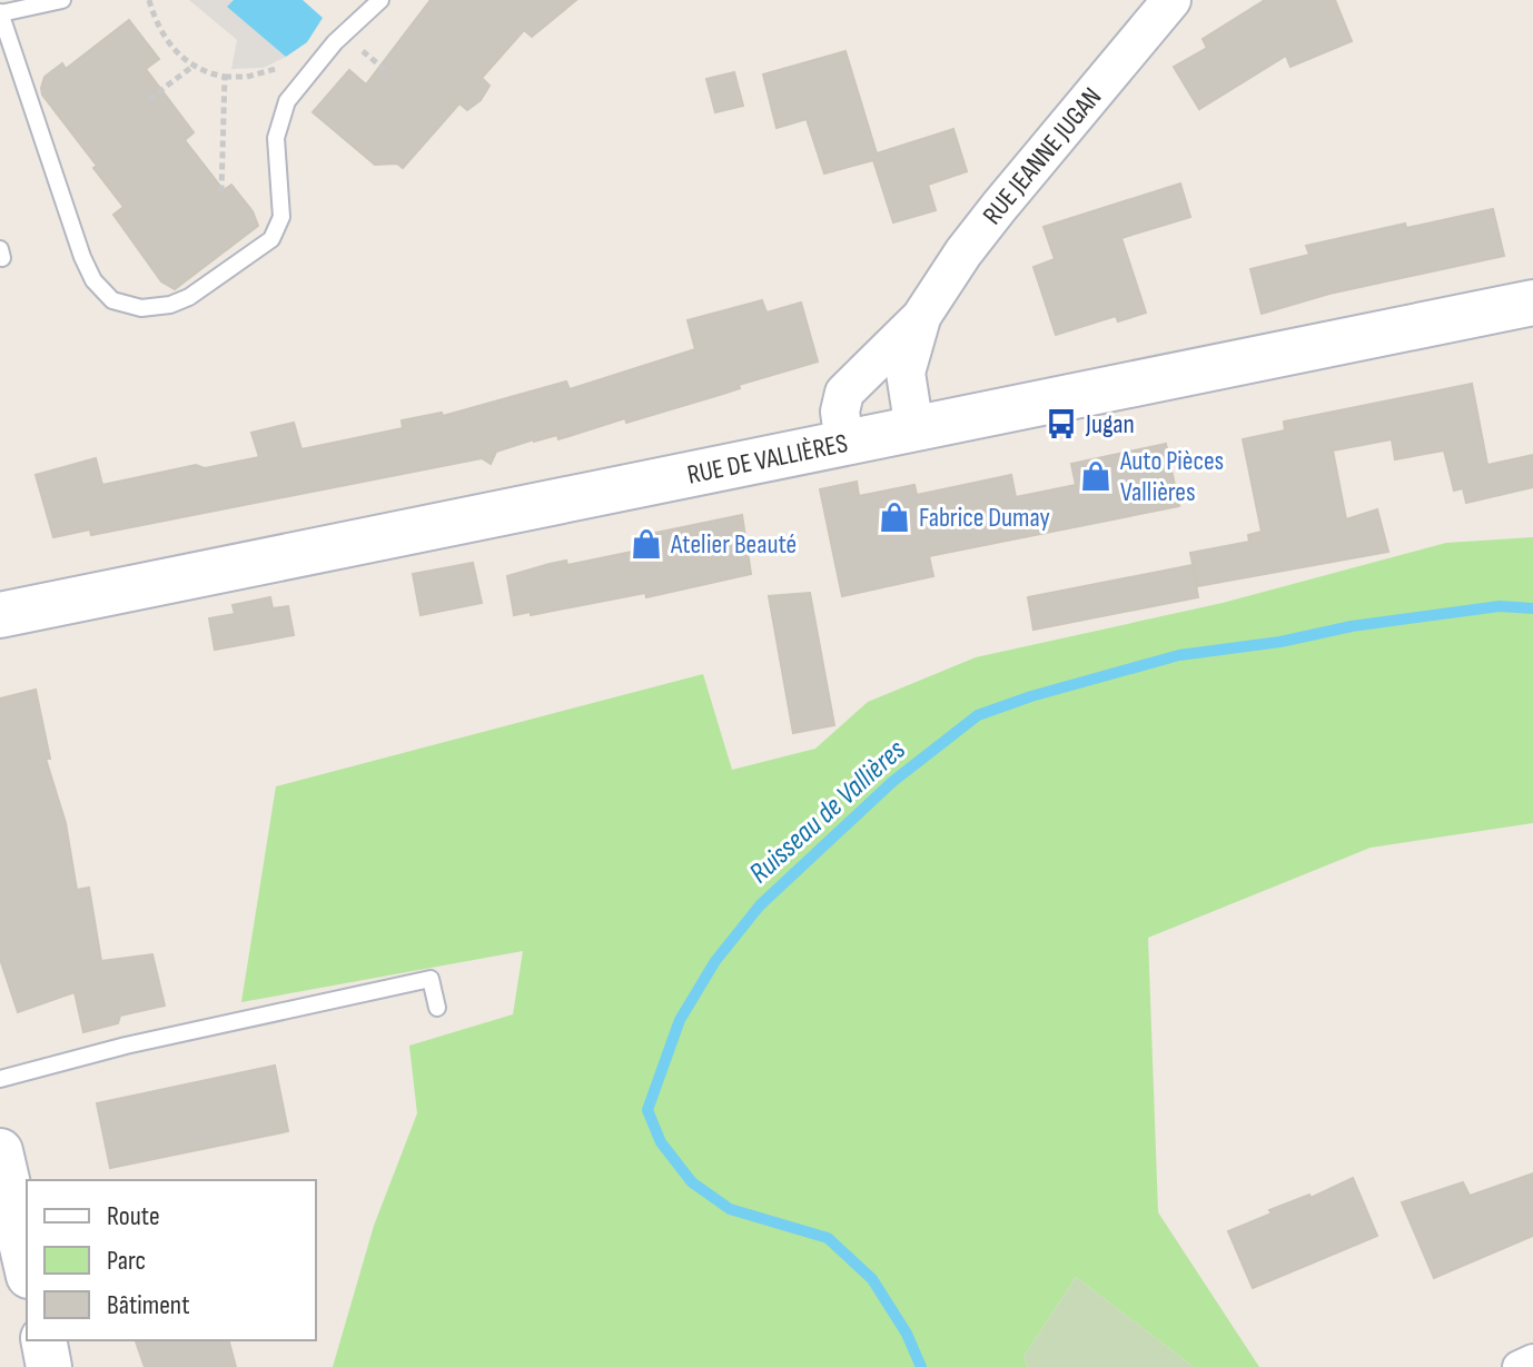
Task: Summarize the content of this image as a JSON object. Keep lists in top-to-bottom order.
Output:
{
  "streets": {
    "main road": ["RUE DE VALLIÈRES"],
    "street": ["RUE JEANNE JUGAN"]
  },
  "crossings": [
    ["RUE JEANNE JUGAN", "RUE DE VALLIÈRES"]
  ],
  "water": ["Ruisseau de Vallières"],
  "places": {
    "bus stop": ["Jugan"],
    "shop": ["Auto Pièces Vallières", "Fabrice Dumay", "Atelier Beauté"]
  },
  "legend": ["Route", "Parc", "Bâtiment"]
}
